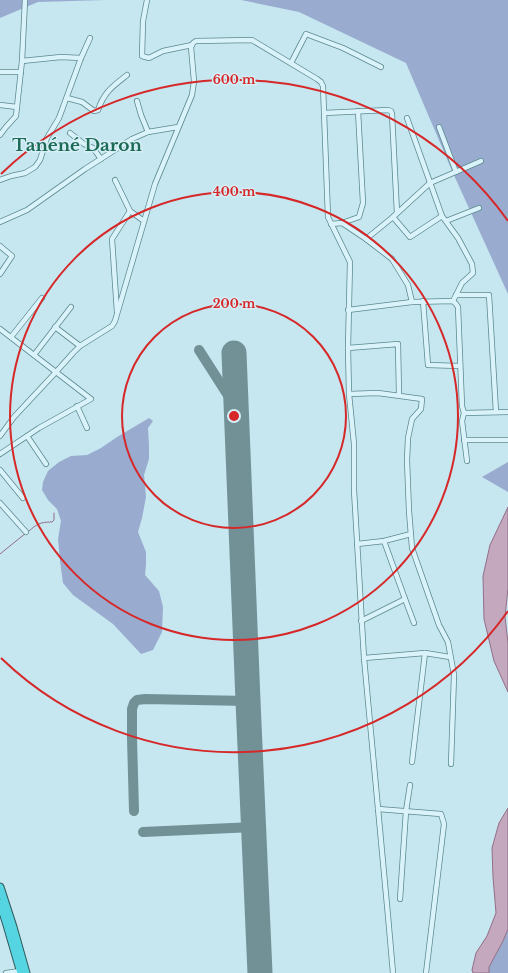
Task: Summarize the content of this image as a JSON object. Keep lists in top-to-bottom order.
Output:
{
  "districts": ["Tanéné Daron"],
  "rings": ["600 m", "400 m", "200 m"]
}
